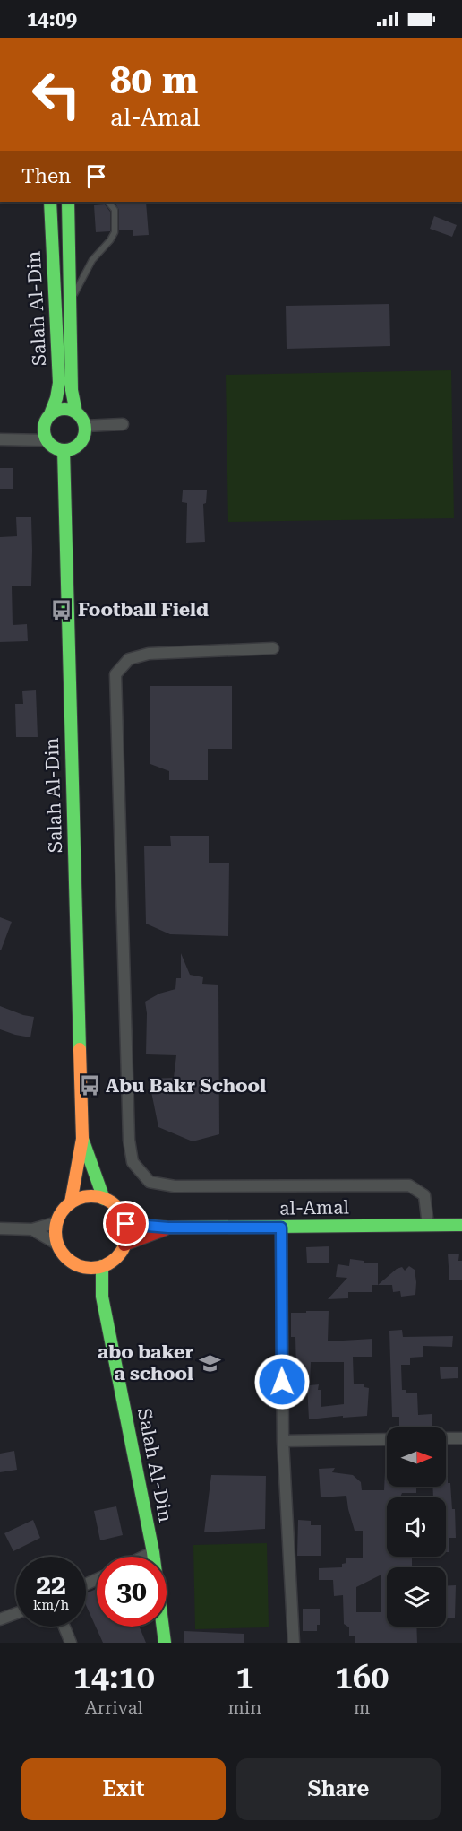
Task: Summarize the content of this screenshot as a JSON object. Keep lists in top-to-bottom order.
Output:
{
  "streets": {
    "main road": ["Salah Al-Din", "al-Amal"]
  },
  "crossings": [
    ["Salah Al-Din", "al-Amal"]
  ],
  "places": {
    "bus stop": ["Football Field", "Abu Bakr School"],
    "school or university": ["abo baker a school"]
  },
  "north": "right",
  "page": {
    "status": "14:09",
    "turn": ["80 m", "al-Amal"],
    "then": "Then",
    "speed": "22 km/h",
    "limit": "30",
    "eta": [
      "14:10",
      "Arrival",
      "1",
      "min",
      "160",
      "m"
    ],
    "buttons": ["Exit", "Share"]
  }
}
